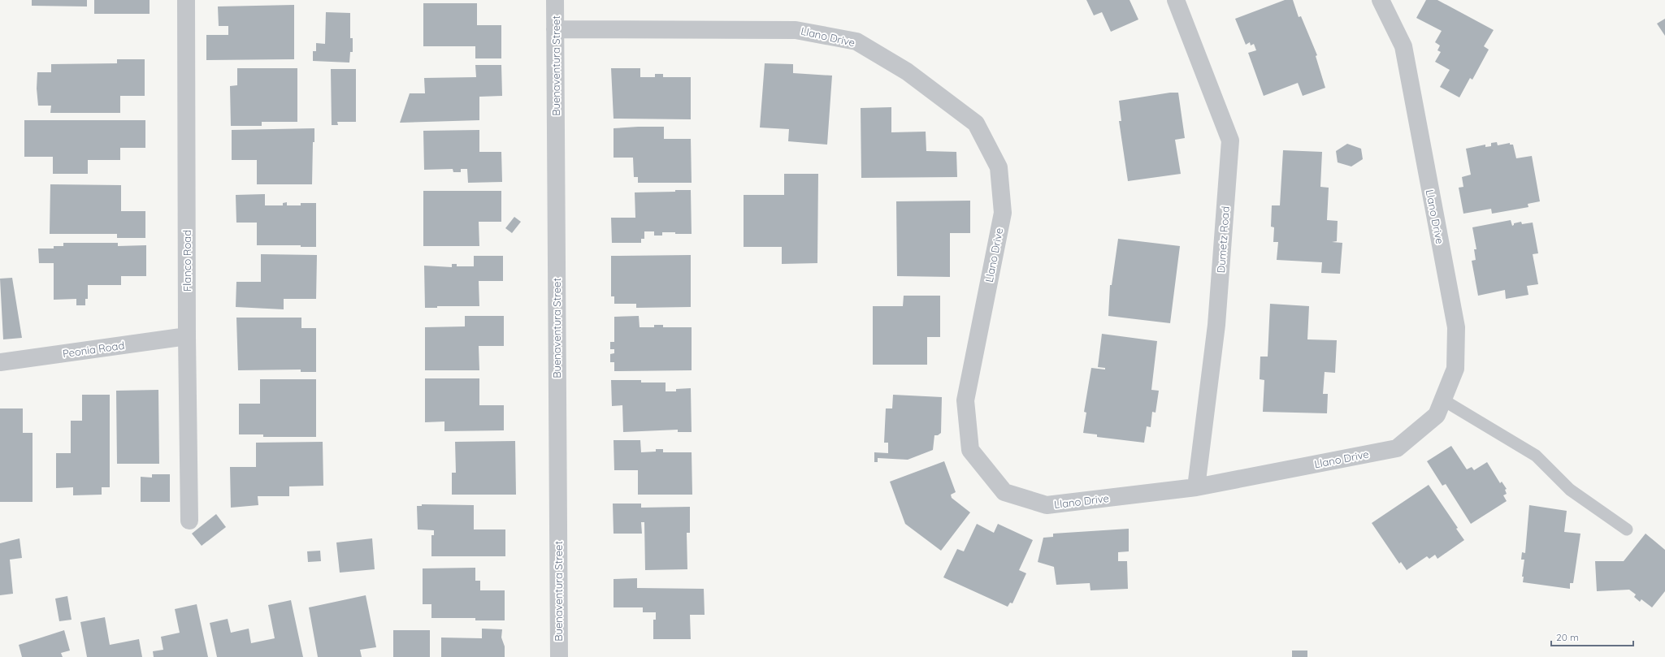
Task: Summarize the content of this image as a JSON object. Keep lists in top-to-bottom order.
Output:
{
  "streets": {
    "street": [
      "Llano Drive",
      "Buenaventura Street",
      "Dumetz Road",
      "Flanco Road",
      "Peonia Road"
    ]
  },
  "crossings": [
    ["Llano Drive", "Buenaventura Street"],
    ["Llano Drive", "Dumetz Road"],
    ["Flanco Road", "Peonia Road"]
  ],
  "scale_bar": "20 m"
}
